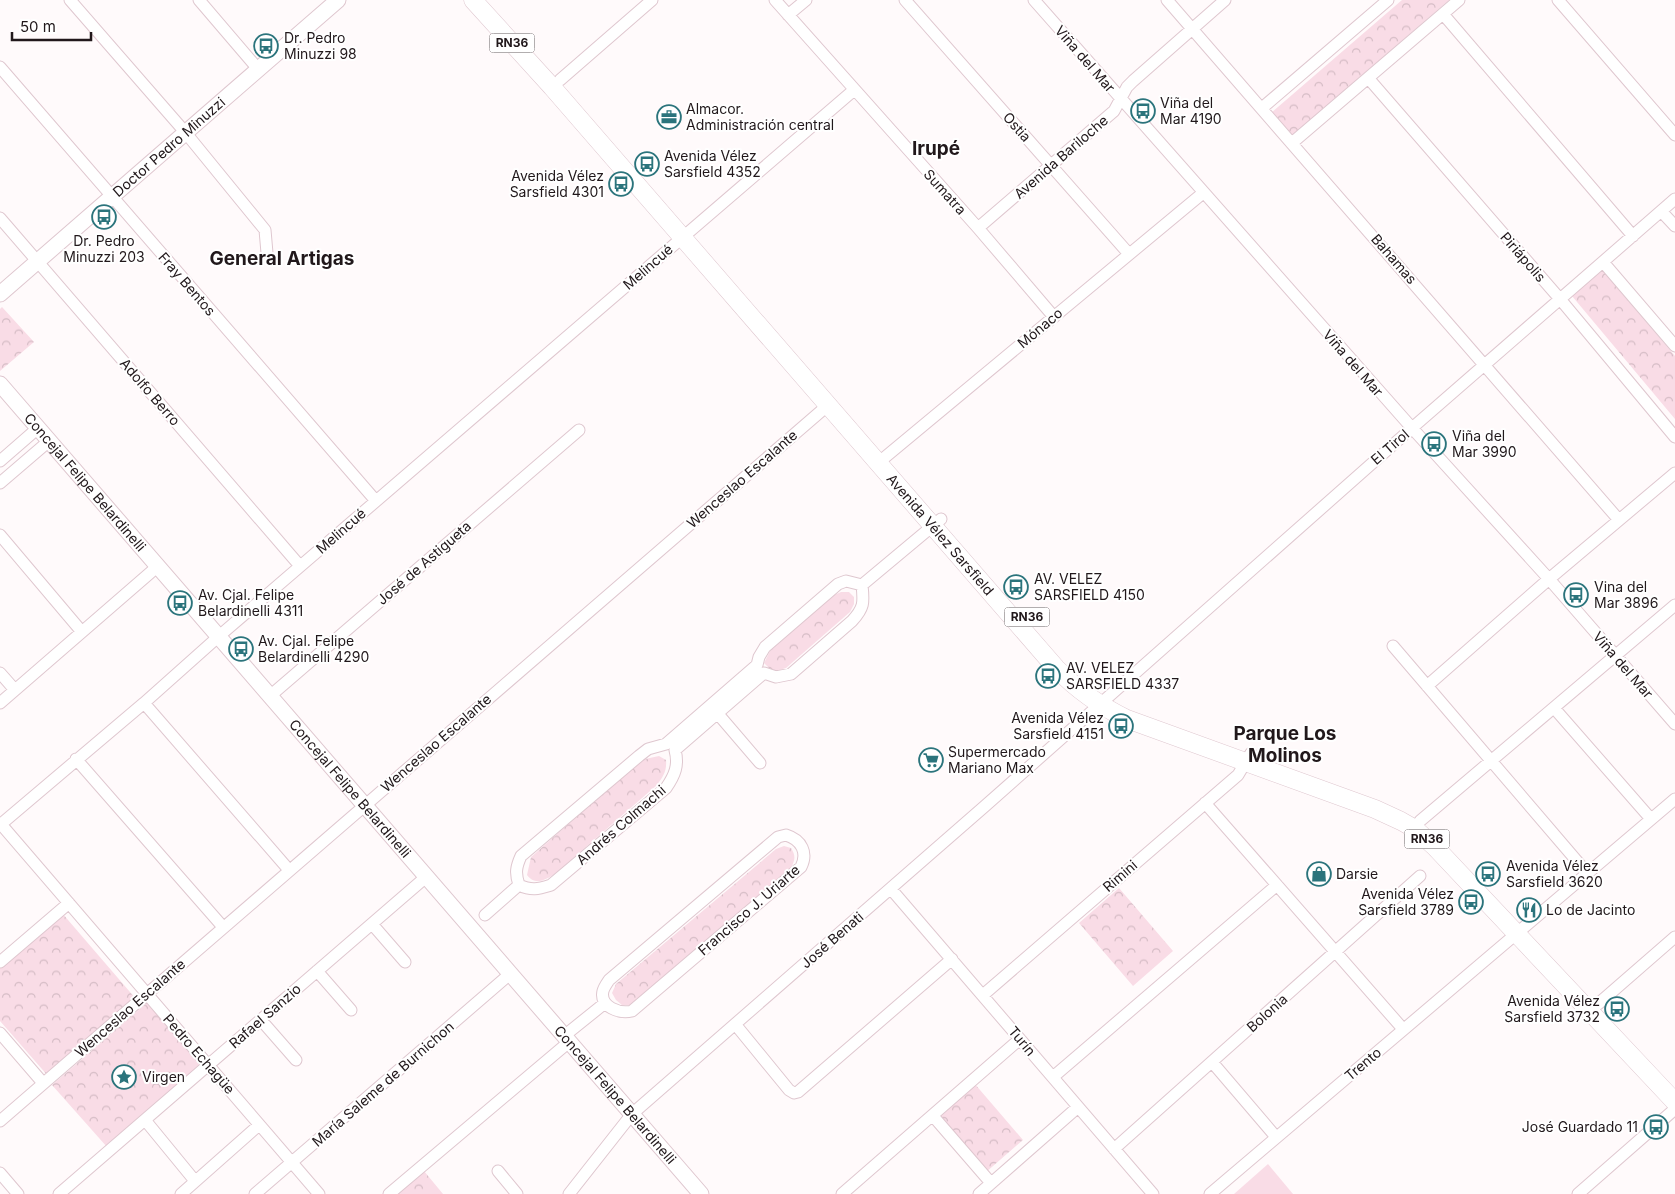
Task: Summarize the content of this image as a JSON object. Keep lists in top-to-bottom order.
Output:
{
  "streets": {
    "main road": [
      "RN36",
      "Doctor Pedro Minuzzi",
      "Concejal Felipe Belardinelli",
      "Avenida Vélez Sarsfield"
    ],
    "street": [
      "Viña del Mar",
      "Ostia",
      "Avenida Bariloche",
      "Sumatra",
      "Piriápolis",
      "Bahamas",
      "Melincué",
      "Fray Bentos",
      "Mónaco",
      "Adolfo Berro",
      "El Tirol",
      "Wenceslao Escalante",
      "José de Astigueta",
      "Andrés Colmachi",
      "Rimini",
      "Francisco J. Uriarte",
      "José Benati",
      "Bolonia",
      "Rafael Sanzio",
      "Turín",
      "Pedro Echagüe",
      "Trento",
      "María Saleme de Burnichon"
    ]
  },
  "crossings": [
    ["Viña del Mar", "Avenida Bariloche"],
    ["Viña del Mar", "Mónaco"],
    ["Viña del Mar", "El Tirol"],
    ["Ostia", "Avenida Bariloche"],
    ["Ostia", "Mónaco"],
    ["Doctor Pedro Minuzzi", "Fray Bentos"],
    ["Doctor Pedro Minuzzi", "Adolfo Berro"],
    ["Avenida Bariloche", "Sumatra"],
    ["Avenida Bariloche", "Bahamas"],
    ["Sumatra", "Melincué"],
    ["Sumatra", "Mónaco"],
    ["Piriápolis", "El Tirol"],
    ["Bahamas", "El Tirol"],
    ["Melincué", "Fray Bentos"],
    ["Melincué", "Adolfo Berro"],
    ["Melincué", "Concejal Felipe Belardinelli"],
    ["Melincué", "Avenida Vélez Sarsfield"],
    ["Melincué", "Pedro Echagüe"],
    ["Mónaco", "Avenida Vélez Sarsfield"],
    ["El Tirol", "Avenida Vélez Sarsfield"],
    ["El Tirol", "José Benati"],
    ["Wenceslao Escalante", "Concejal Felipe Belardinelli"],
    ["Wenceslao Escalante", "Avenida Vélez Sarsfield"],
    ["Wenceslao Escalante", "Pedro Echagüe"],
    ["Concejal Felipe Belardinelli", "José de Astigueta"],
    ["Concejal Felipe Belardinelli", "José Benati"],
    ["Concejal Felipe Belardinelli", "Rafael Sanzio"],
    ["Concejal Felipe Belardinelli", "María Saleme de Burnichon"],
    ["Avenida Vélez Sarsfield", "Rimini"],
    ["Avenida Vélez Sarsfield", "José Benati"],
    ["Avenida Vélez Sarsfield", "Trento"],
    ["Rimini", "Turín"],
    ["José Benati", "Turín"],
    ["Bolonia", "Turín"],
    ["Rafael Sanzio", "Pedro Echagüe"],
    ["Pedro Echagüe", "María Saleme de Burnichon"]
  ],
  "districts": ["Irupé", "General Artigas", "Parque Los Molinos"],
  "places": {
    "bus stop": [
      "Dr. Pedro Minuzzi 98",
      "Viña del Mar 4190",
      "Avenida Vélez Sarsfield 4352",
      "Avenida Vélez Sarsfield 4301",
      "Dr. Pedro Minuzzi 203",
      "Viña del Mar 3990",
      "AV. VELEZ SARSFIELD 4150",
      "Vina del Mar 3896",
      "Av. Cjal. Felipe Belardinelli 4311",
      "Av. Cjal. Felipe Belardinelli 4290",
      "AV. VELEZ SARSFIELD 4337",
      "Avenida Vélez Sarsfield 4151",
      "Avenida Vélez Sarsfield 3620",
      "Avenida Vélez Sarsfield 3789",
      "Avenida Vélez Sarsfield 3732",
      "José Guardado 11"
    ],
    "office": ["Almacor. Administración central"],
    "supermarket": ["Supermercado Mariano Max"],
    "shop": ["Darsie"],
    "restaurant": ["Lo de Jacinto"],
    "place": ["Virgen"]
  },
  "scale_bar": "50 m"
}
